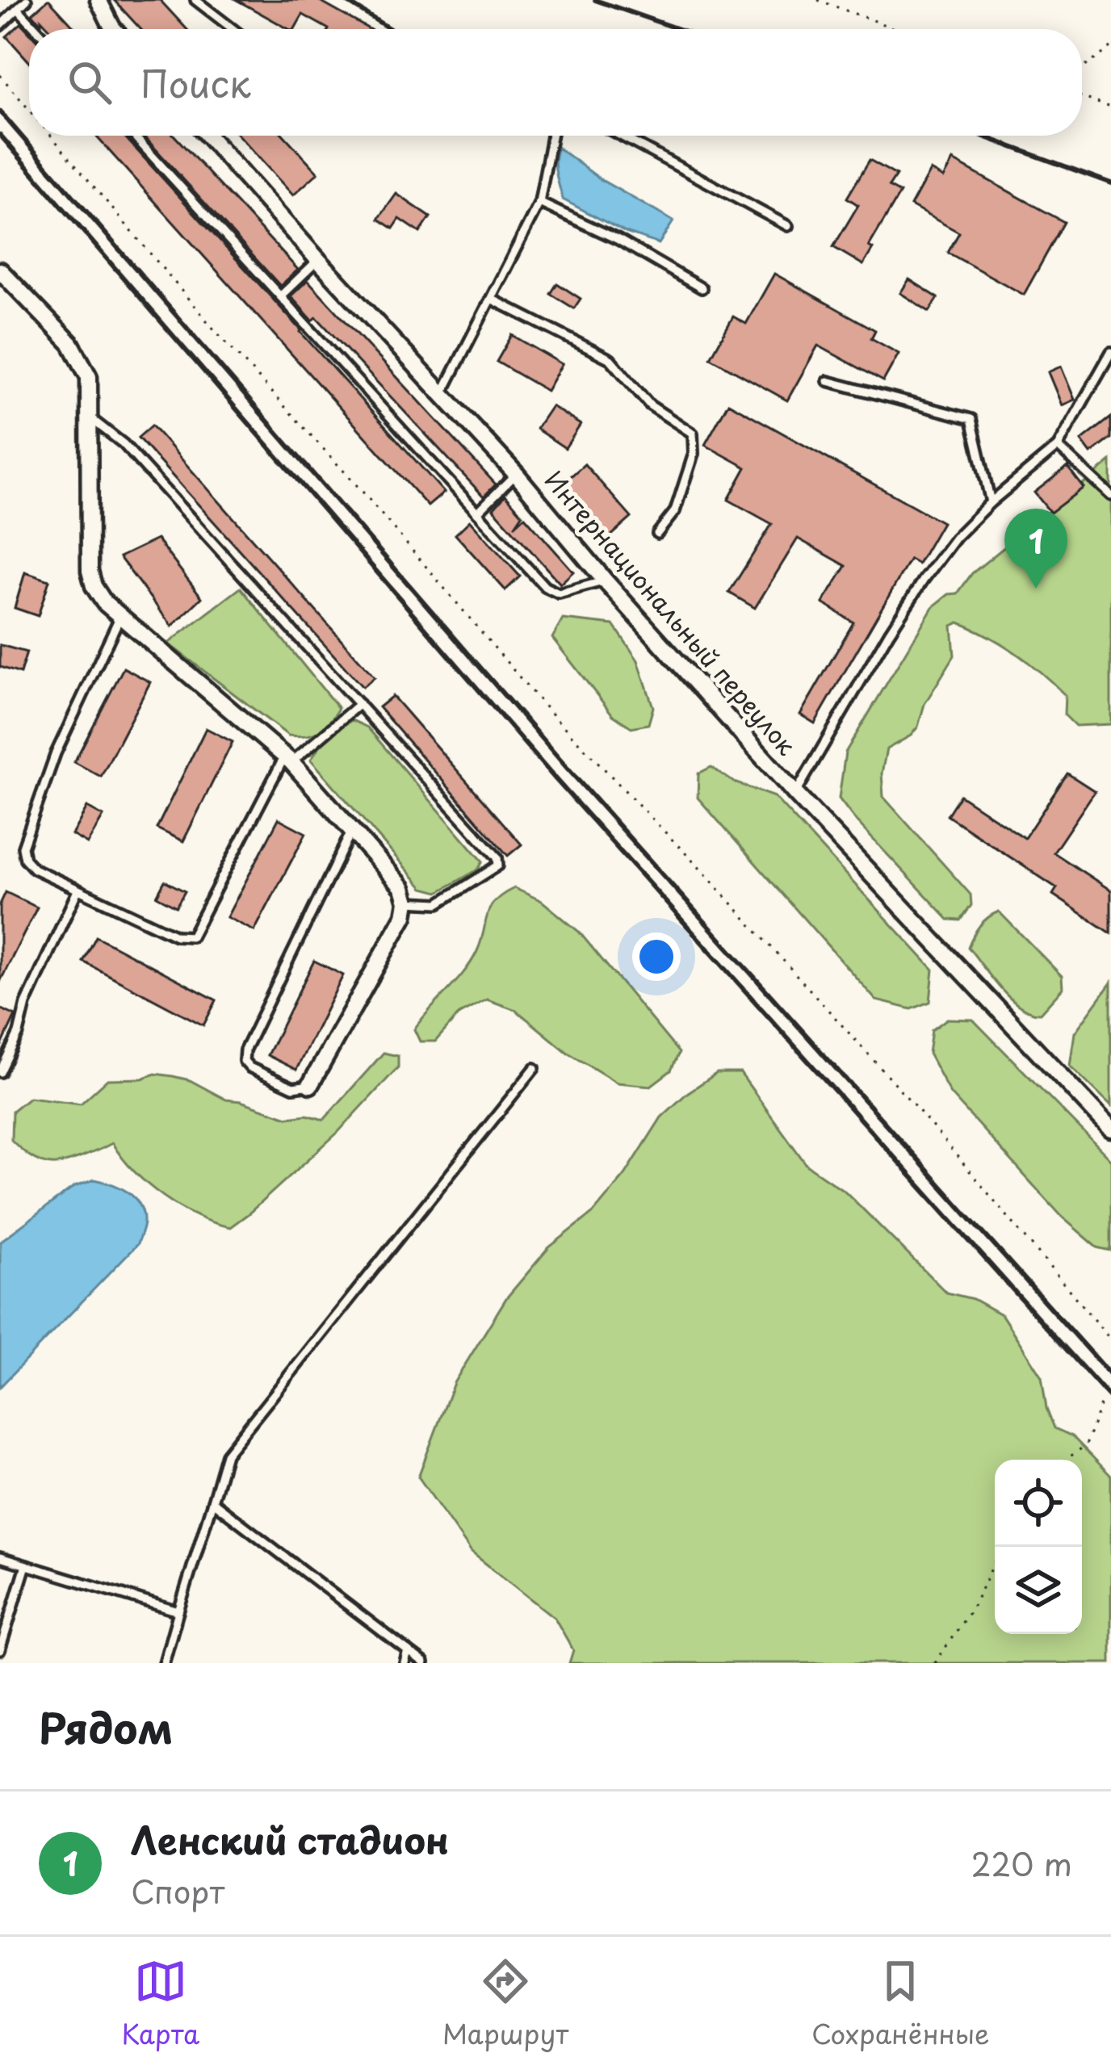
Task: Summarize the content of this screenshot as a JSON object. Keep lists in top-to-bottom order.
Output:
{
  "streets": {
    "street": ["Интернациональный переулок"]
  },
  "page": {
    "search": "Поиск",
    "pins": "1",
    "heading": "Рядом",
    "list": [
      {
        "mark": "1",
        "name": "Ленский стадион",
        "note": "Спорт",
        "value": "220 m"
      }
    ],
    "nav": ["Карта", "Маршрут", "Сохранённые"]
  }
}
